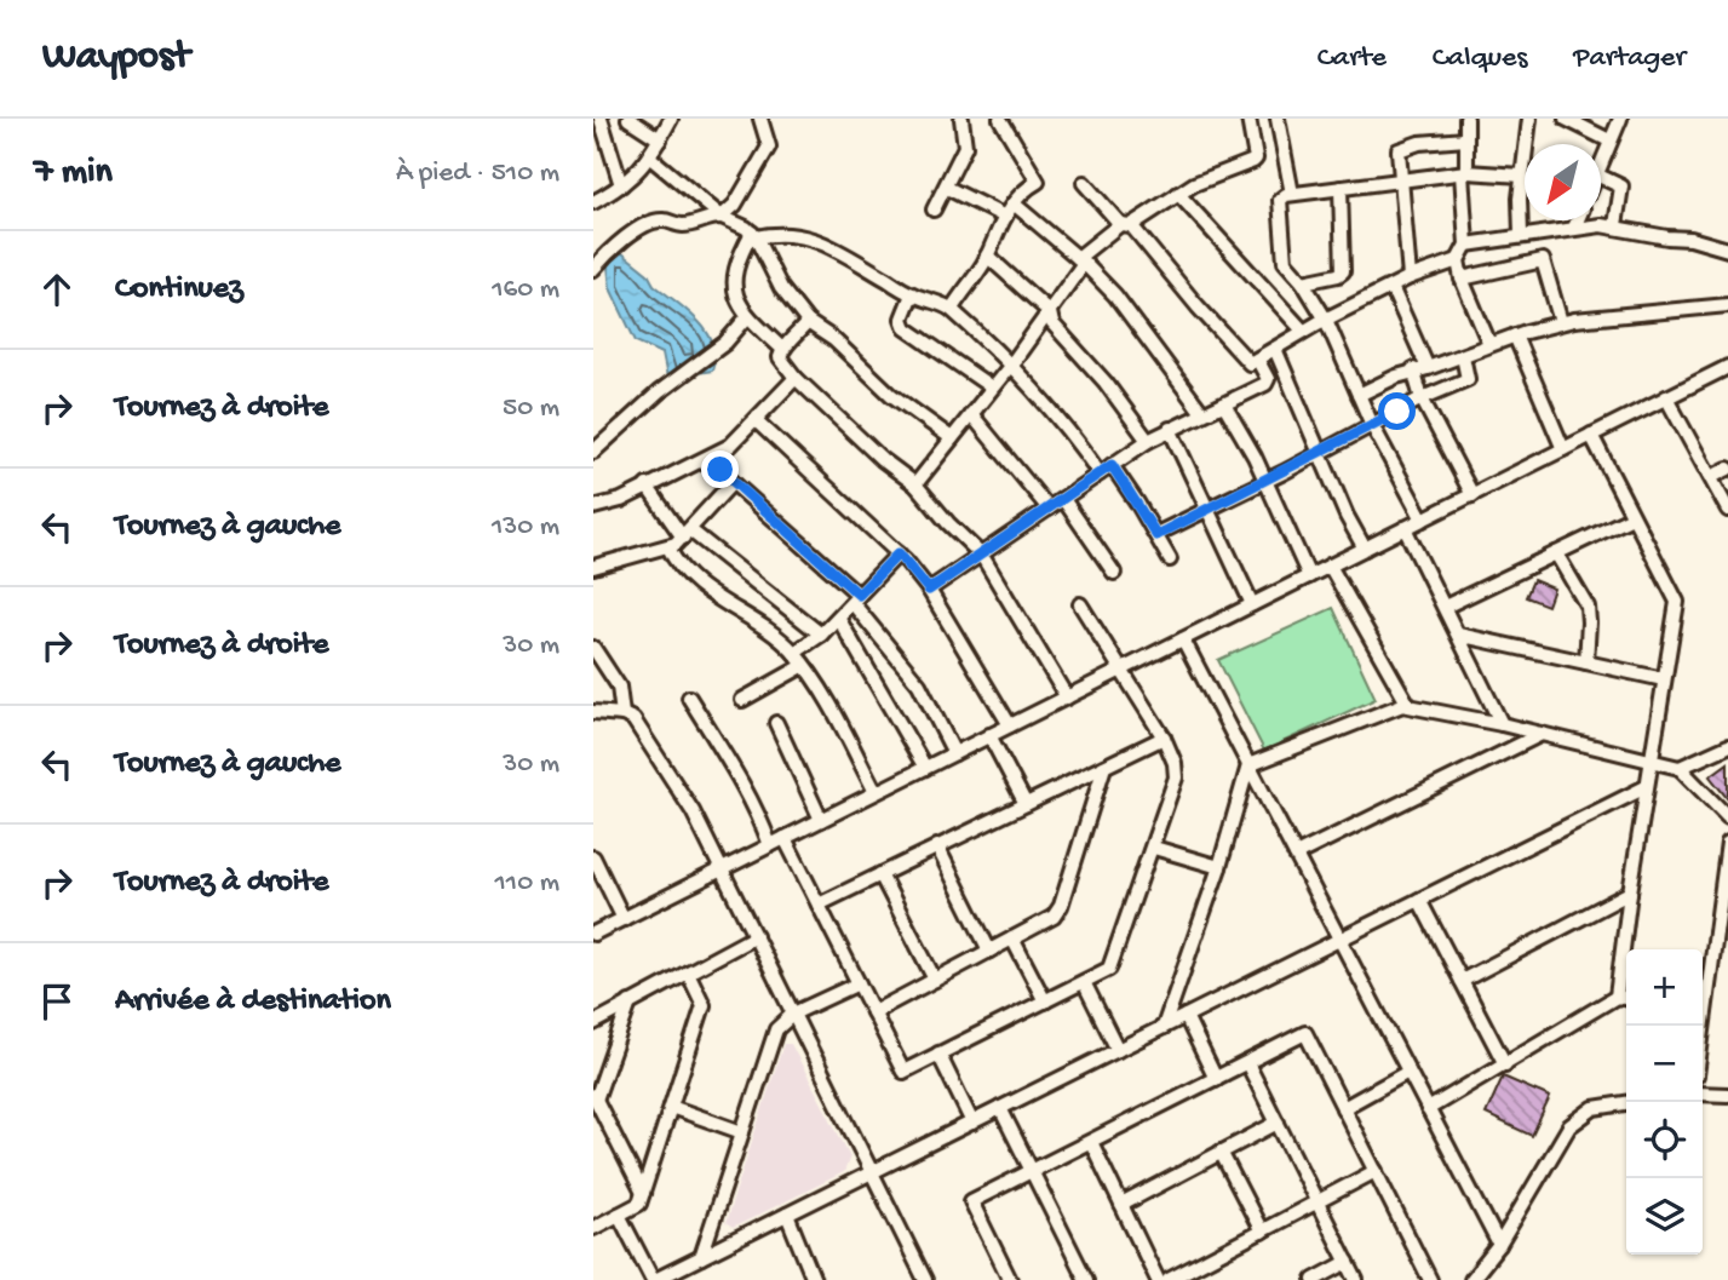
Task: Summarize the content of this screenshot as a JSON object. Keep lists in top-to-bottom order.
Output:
{
  "north": "bottom left",
  "page": {
    "header": "Waypost",
    "nav": ["Carte", "Calques", "Partager"],
    "heading": ["7 min", "À pied · 510 m"],
    "list": [
      ["Continuez", "160 m"],
      ["Tournez à droite", "50 m"],
      ["Tournez à gauche", "130 m"],
      ["Tournez à droite", "30 m"],
      ["Tournez à gauche", "30 m"],
      ["Tournez à droite", "110 m"],
      "Arrivée à destination"
    ],
    "map_buttons": ["+", "−"]
  }
}
